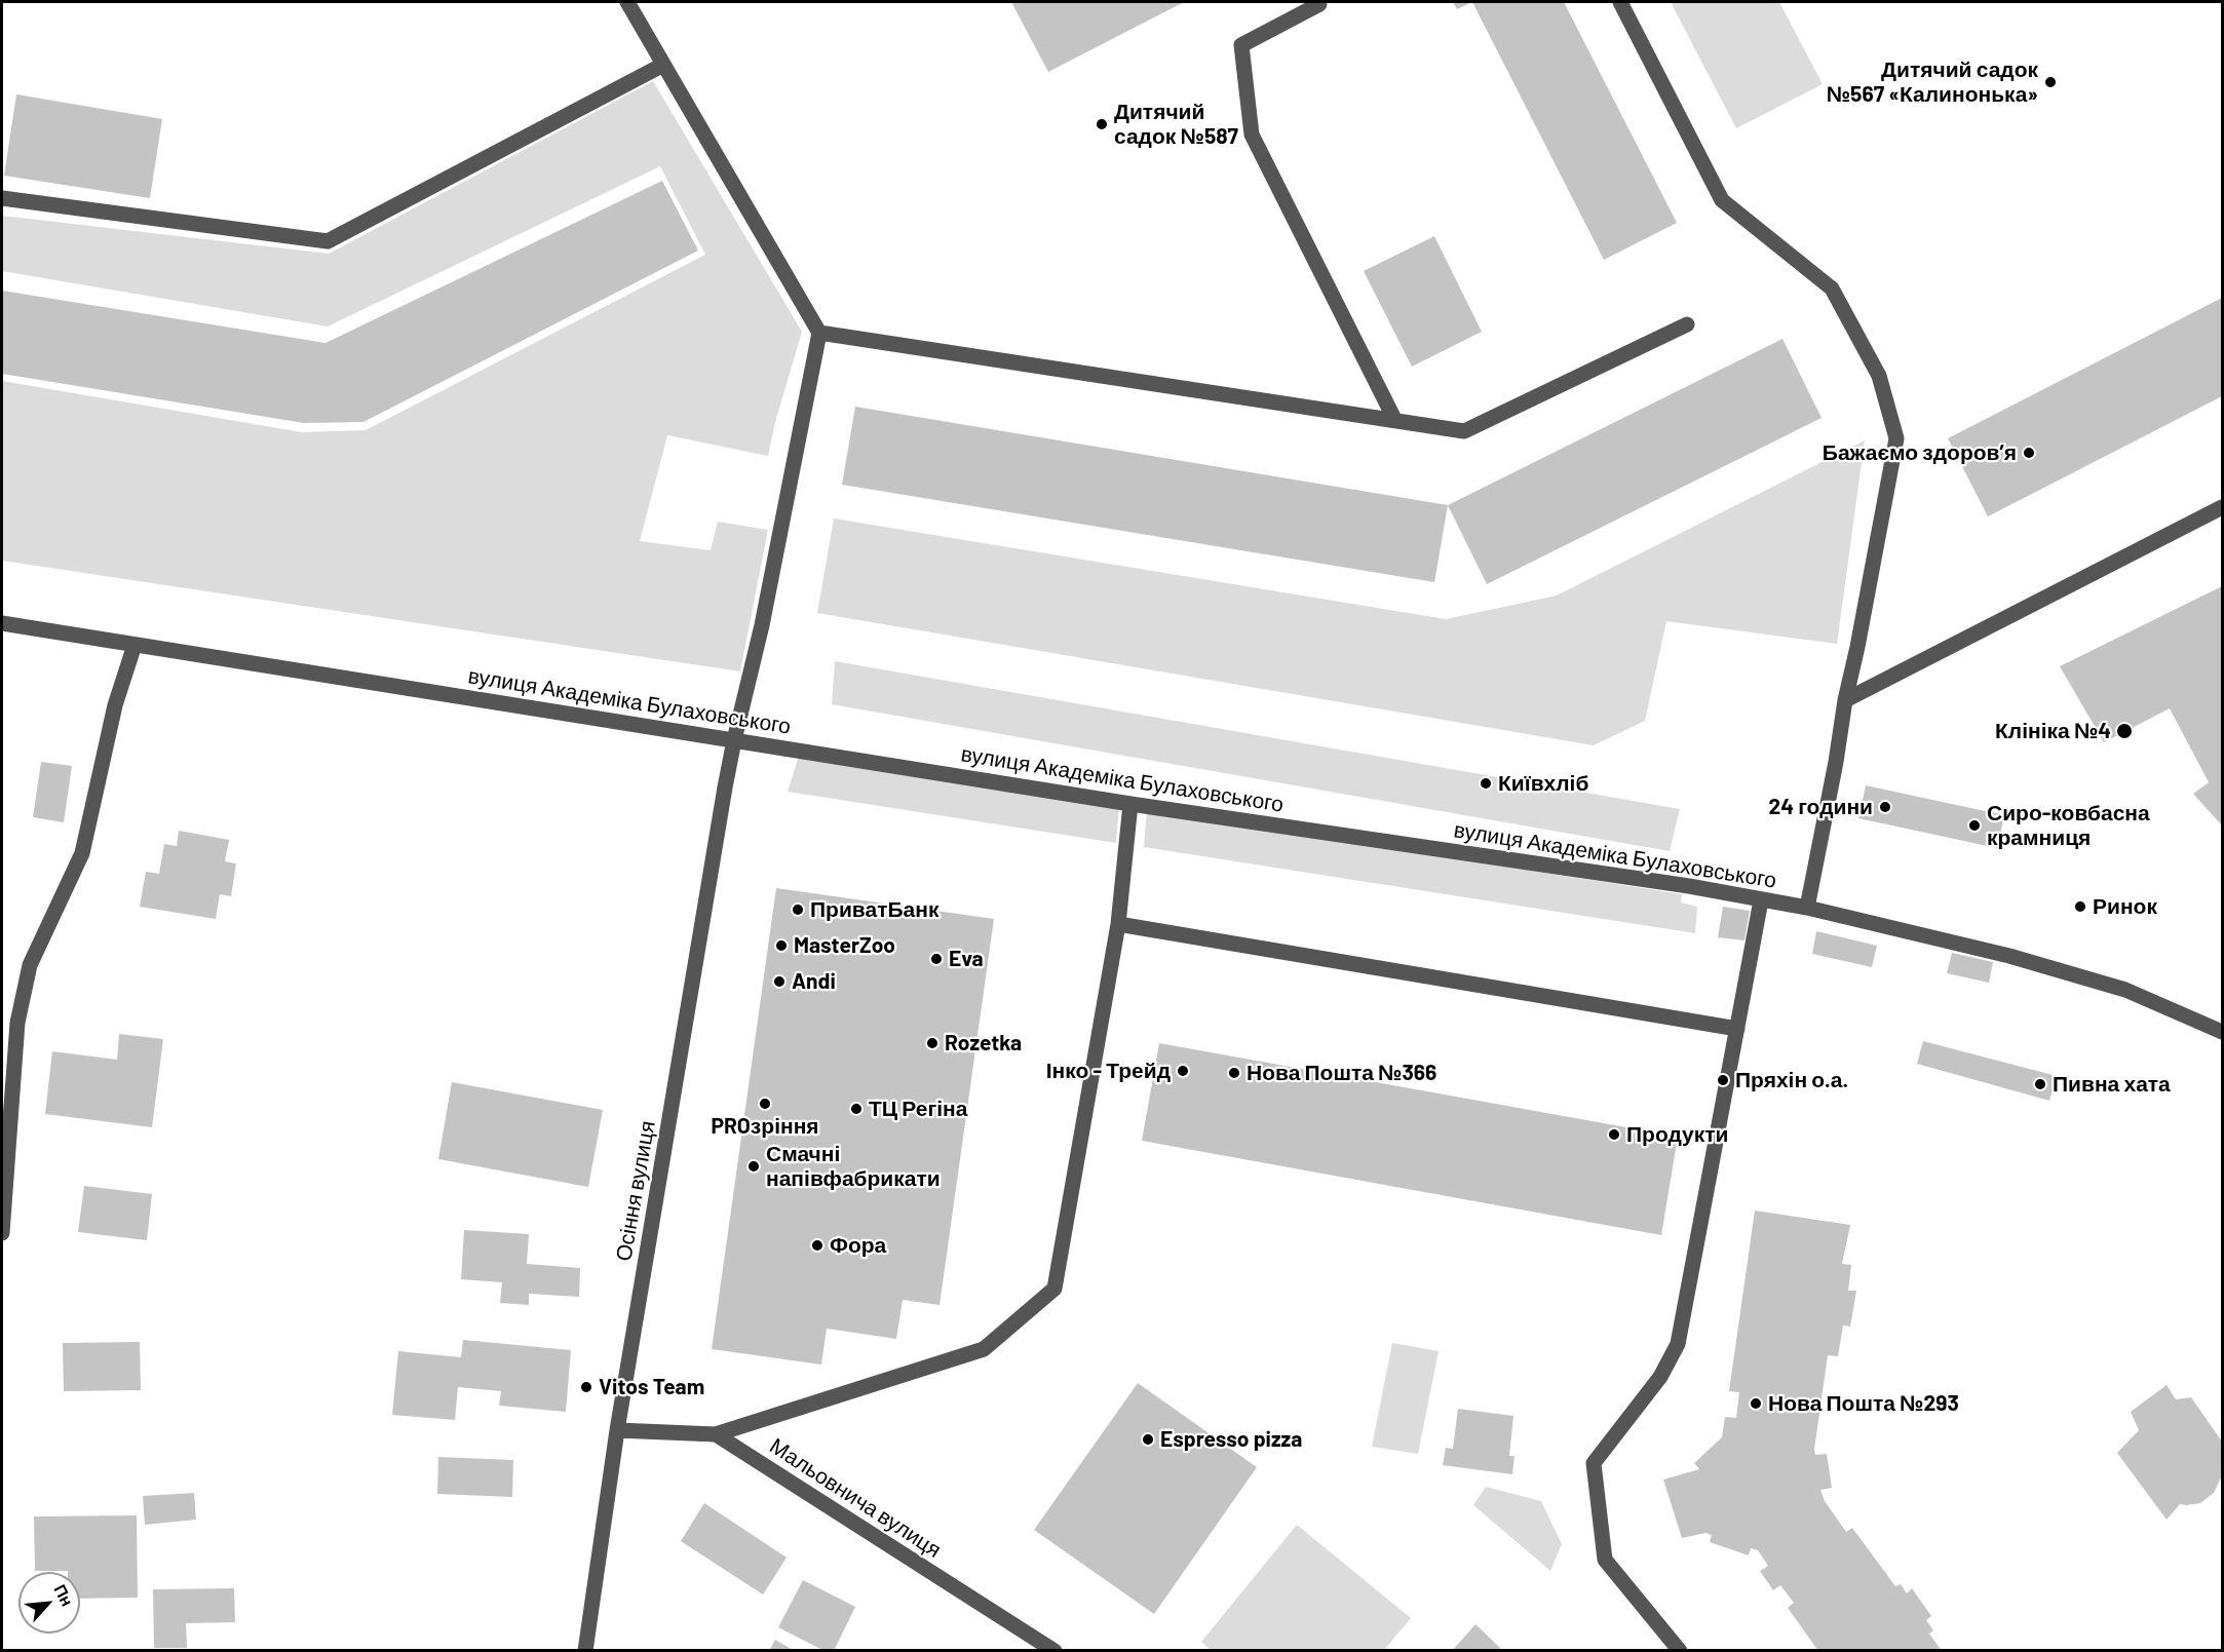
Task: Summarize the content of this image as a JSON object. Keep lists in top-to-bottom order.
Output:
{
  "streets": {
    "street": ["вулиця Академіка Булаховського", "Осіння вулиця", "Мальовнича вулиця"]
  },
  "crossings": [
    ["вулиця Академіка Булаховського", "Осіння вулиця"]
  ],
  "places": [
    "Дитячий садок №567 «Калинонька»",
    "Дитячий садок №587",
    "Бажаємо здоровʼя",
    "Клініка №4",
    "Київхліб",
    "24 години",
    "Сиро-ковбасна крамниця",
    "Ринок",
    "ПриватБанк",
    "MasterZoo",
    "Eva",
    "Andi",
    "Rozetka",
    "Інко - Трейд",
    "Нова Пошта №366",
    "Пряхін о.а.",
    "Пивна хата",
    "PROзріння",
    "ТЦ Регіна",
    "Продукти",
    "Смачні напівфабрикати",
    "Фора",
    "Vitos Team",
    "Нова Пошта №293",
    "Espresso pizza"
  ],
  "north": "top right"
}
